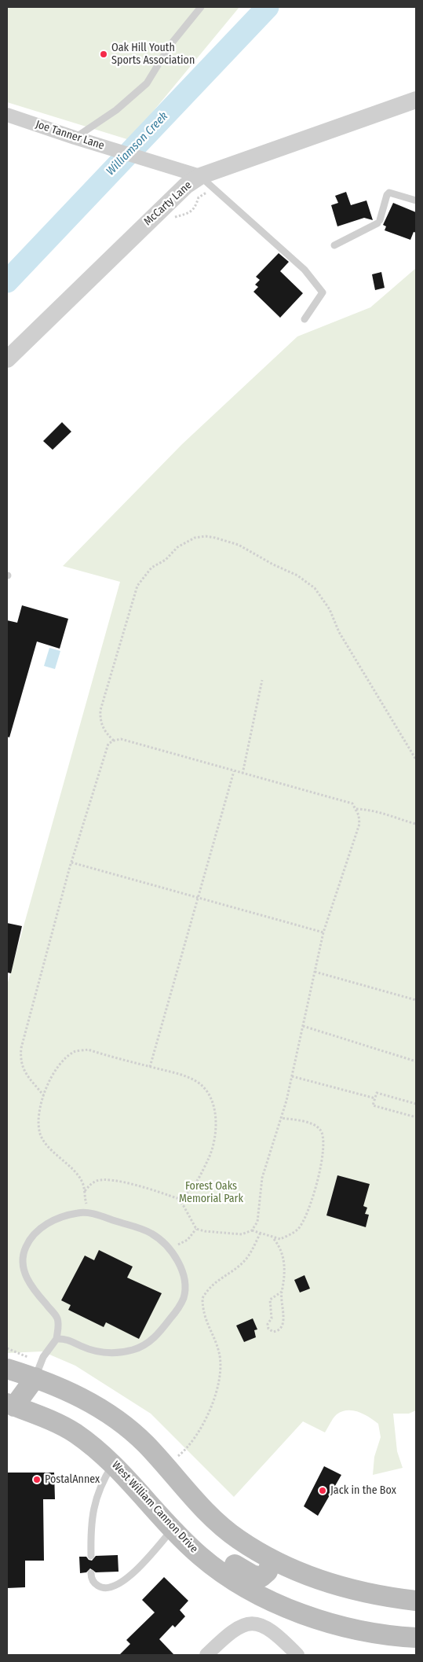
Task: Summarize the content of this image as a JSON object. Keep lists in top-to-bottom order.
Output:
{
  "streets": {
    "main road": ["West William Cannon Drive"],
    "street": ["Joe Tanner Lane", "McCarty Lane"]
  },
  "crossings": [
    ["Joe Tanner Lane", "McCarty Lane"]
  ],
  "water": ["Williamson Creek"],
  "parks": ["Forest Oaks Memorial Park"],
  "places": ["Oak Hill Youth Sports Association", "PostalAnnex", "Jack in the Box"]
}
